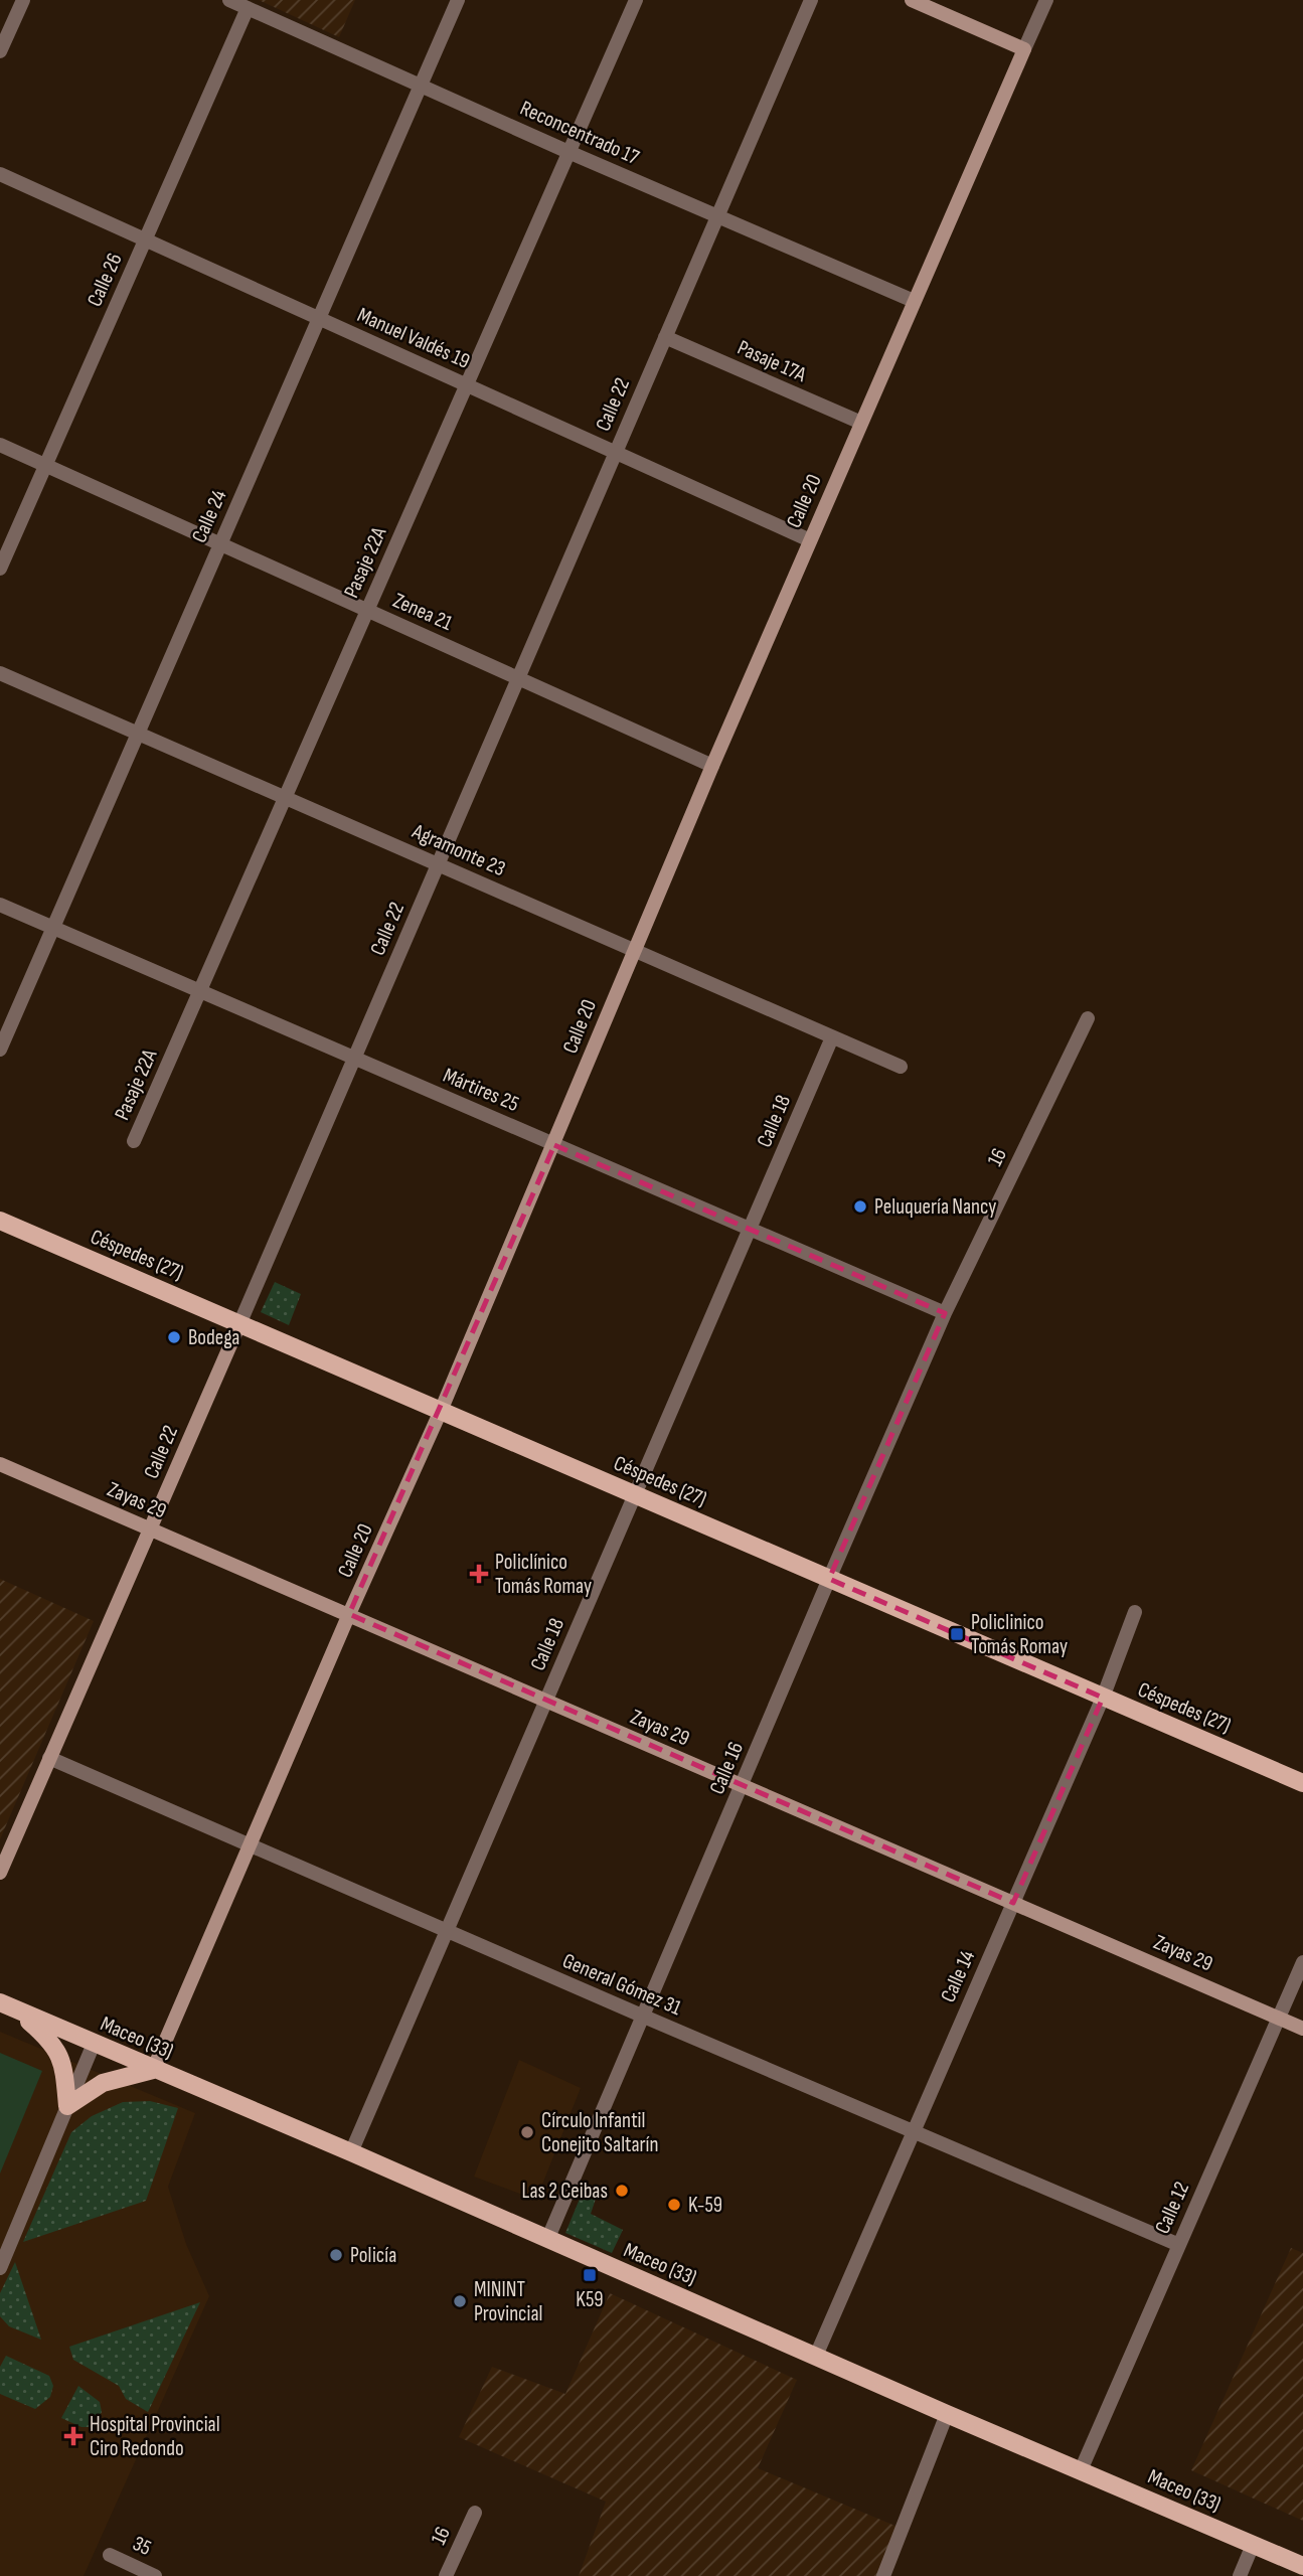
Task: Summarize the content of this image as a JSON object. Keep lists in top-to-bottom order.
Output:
{
  "streets": {
    "main road": ["Céspedes (27)", "Maceo (33)"],
    "street": [
      "Reconcentrado 17",
      "Calle 26",
      "Manuel Valdés 19",
      "Pasaje 17A",
      "Calle 22",
      "Calle 20",
      "Calle 24",
      "Pasaje 22A",
      "Zenea 21",
      "Agramonte 23",
      "Mártires 25",
      "Calle 18",
      "16",
      "Zayas 29",
      "Calle 16",
      "Calle 14",
      "General Gómez 31",
      "Calle 12",
      "35"
    ]
  },
  "crossings": [
    ["Reconcentrado 17", "Calle 26"],
    ["Reconcentrado 17", "Calle 22"],
    ["Reconcentrado 17", "Calle 20"],
    ["Reconcentrado 17", "Calle 24"],
    ["Reconcentrado 17", "Pasaje 22A"],
    ["Calle 26", "Manuel Valdés 19"],
    ["Calle 26", "Zenea 21"],
    ["Manuel Valdés 19", "Calle 22"],
    ["Manuel Valdés 19", "Calle 20"],
    ["Manuel Valdés 19", "Calle 24"],
    ["Manuel Valdés 19", "Pasaje 22A"],
    ["Pasaje 17A", "Calle 22"],
    ["Pasaje 17A", "Calle 20"],
    ["Calle 22", "Zenea 21"],
    ["Calle 22", "Agramonte 23"],
    ["Calle 22", "Mártires 25"],
    ["Calle 22", "Céspedes (27)"],
    ["Calle 22", "Zayas 29"],
    ["Calle 22", "General Gómez 31"],
    ["Calle 20", "Zenea 21"],
    ["Calle 20", "Agramonte 23"],
    ["Calle 20", "Mártires 25"],
    ["Calle 20", "Céspedes (27)"],
    ["Calle 20", "Zayas 29"],
    ["Calle 20", "General Gómez 31"],
    ["Calle 20", "Maceo (33)"],
    ["Calle 24", "Zenea 21"],
    ["Calle 24", "Agramonte 23"],
    ["Calle 24", "Mártires 25"],
    ["Pasaje 22A", "Zenea 21"],
    ["Pasaje 22A", "Agramonte 23"],
    ["Pasaje 22A", "Mártires 25"],
    ["Agramonte 23", "Calle 18"],
    ["Mártires 25", "Calle 18"],
    ["Mártires 25", "16"],
    ["Mártires 25", "Calle 16"],
    ["Calle 18", "Céspedes (27)"],
    ["Calle 18", "Zayas 29"],
    ["Calle 18", "General Gómez 31"],
    ["Calle 18", "Maceo (33)"],
    ["16", "Calle 16"],
    ["Céspedes (27)", "Calle 16"],
    ["Céspedes (27)", "Calle 14"],
    ["Zayas 29", "Calle 16"],
    ["Zayas 29", "Calle 14"],
    ["Zayas 29", "Calle 12"],
    ["Calle 16", "General Gómez 31"],
    ["Calle 16", "Maceo (33)"],
    ["Calle 14", "General Gómez 31"],
    ["Calle 14", "Maceo (33)"],
    ["General Gómez 31", "Calle 12"],
    ["Maceo (33)", "Calle 12"]
  ],
  "places": {
    "other": [
      "Peluquería Nancy",
      "Bodega",
      "Círculo Infantil Conejito Saltarín",
      "Las 2 Ceibas",
      "K-59",
      "Policía",
      "MININT Provincial"
    ],
    "health": ["Policlínico Tomás Romay", "Hospital Provincial Ciro Redondo"],
    "transit": ["Policlinico Tomás Romay", "K59"]
  }
}
